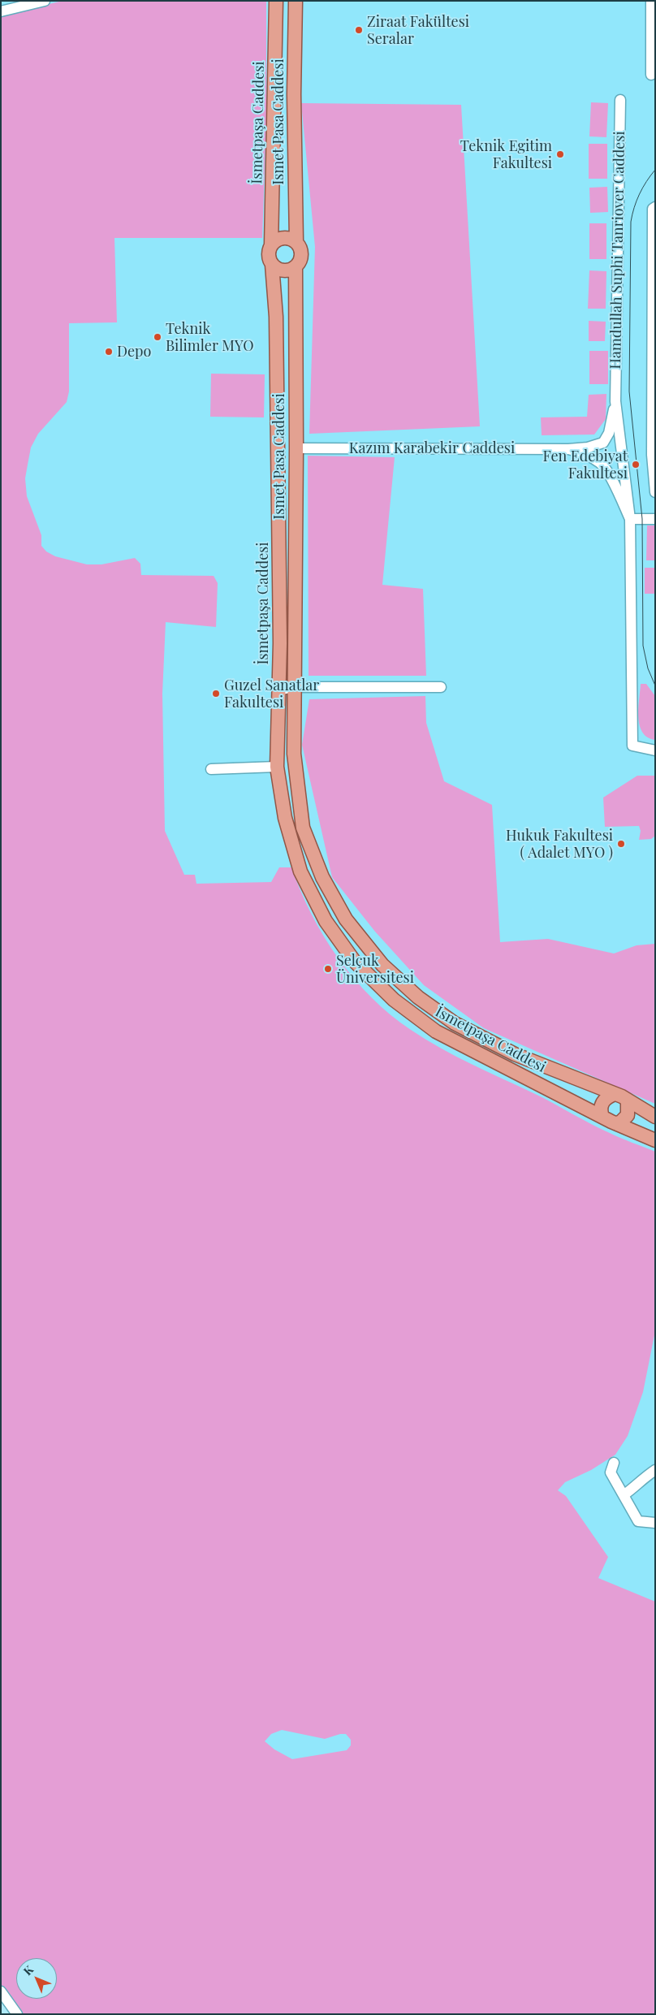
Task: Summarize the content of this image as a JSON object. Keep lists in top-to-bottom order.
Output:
{
  "streets": {
    "main road": ["Ismet Pasa Caddesi", "İsmetpaşa Caddesi"],
    "street": ["Hamdullah Suphi Tanriover Caddesi", "Kazım Karabekir Caddesi"]
  },
  "crossings": [
    ["Ismet Pasa Caddesi", "İsmetpaşa Caddesi"],
    ["Ismet Pasa Caddesi", "Kazım Karabekir Caddesi"]
  ],
  "places": [
    "Ziraat Fakültesi Seralar",
    "Teknik Egitim Fakultesi",
    "Teknik Bilimler MYO",
    "Depo",
    "Fen Edebiyat Fakultesi",
    "Guzel Sanatlar Fakultesi",
    "Hukuk Fakultesi ( Adalet MYO )",
    "Selçuk Üniversitesi"
  ],
  "north": "top left"
}
